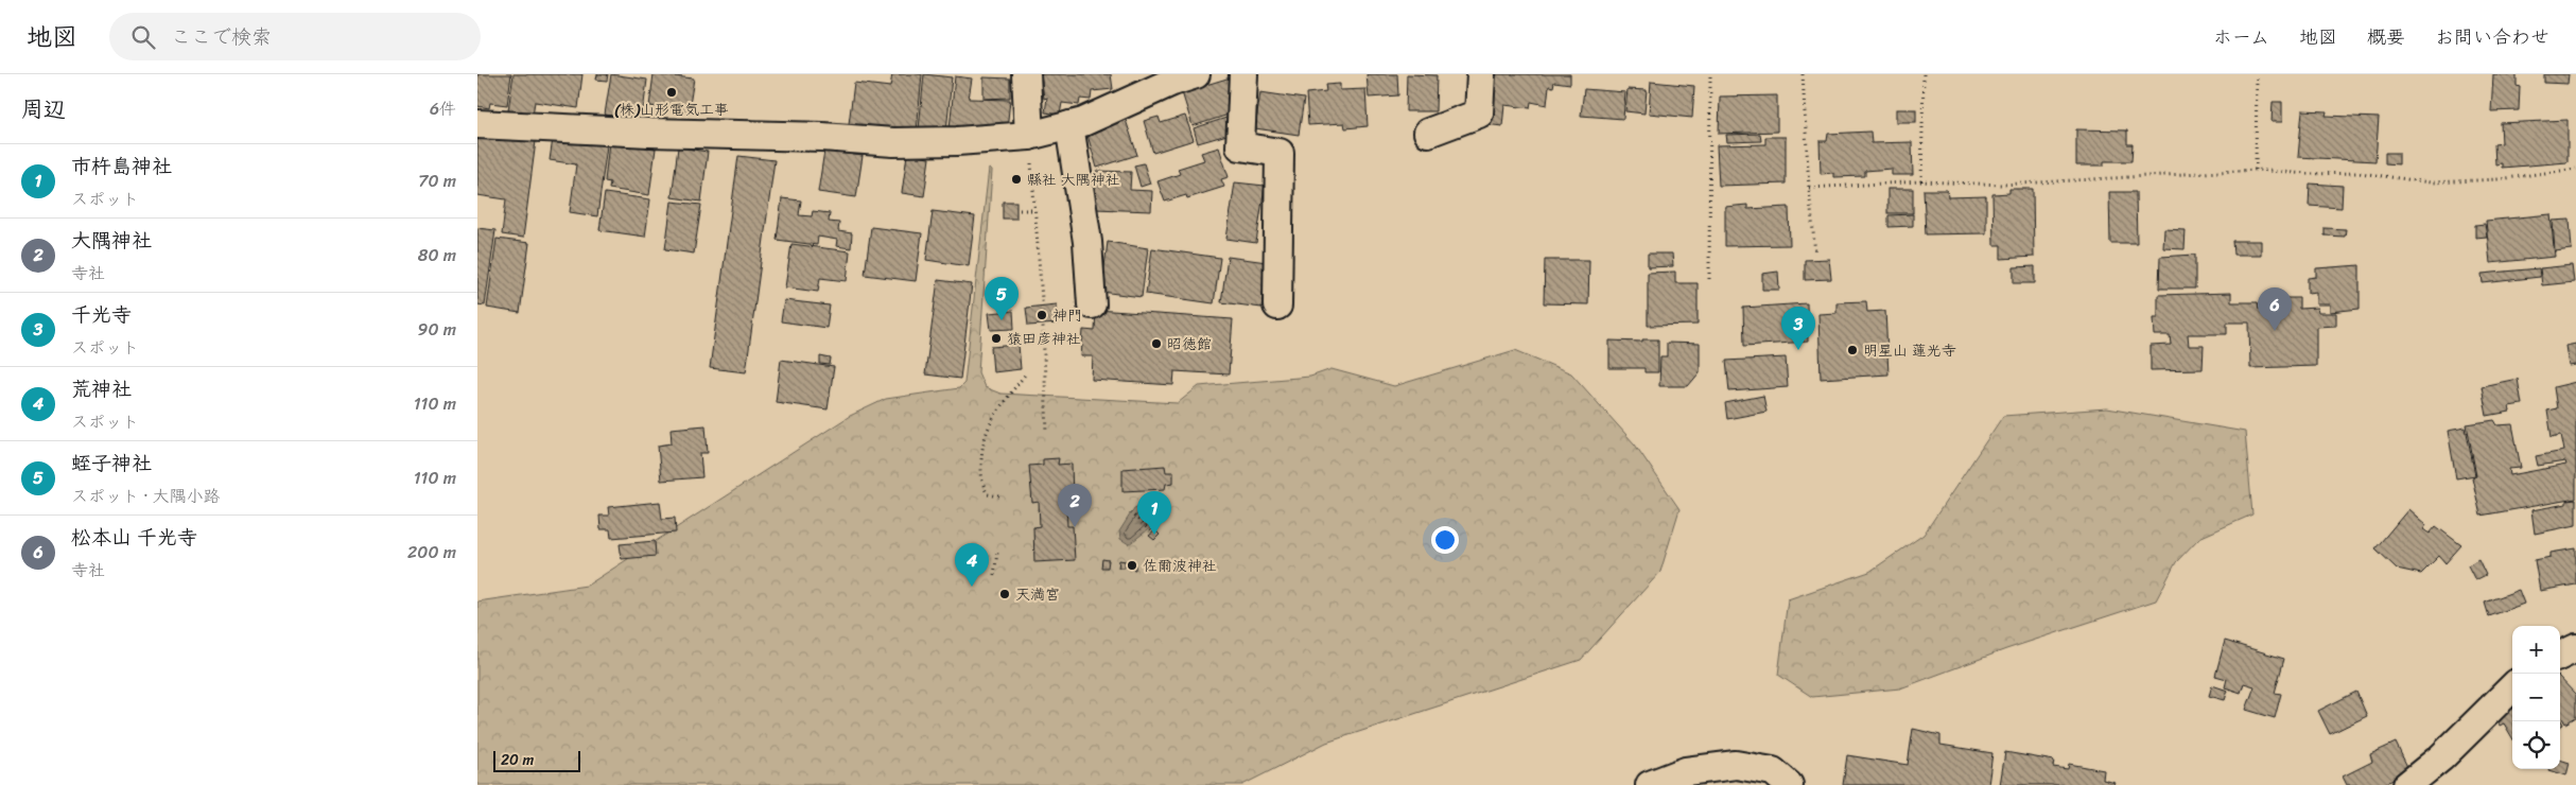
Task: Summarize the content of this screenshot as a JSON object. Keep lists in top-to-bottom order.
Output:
{
  "places": [
    "(株)山形電気工事",
    "縣社 大隅神社",
    "神門",
    "猿田彦神社",
    "昭徳館",
    "明星山 蓮光寺",
    "佐爾波神社",
    "天満宮"
  ],
  "scale_bar": "20 m",
  "page": {
    "header": "地図",
    "search": "ここで検索",
    "nav": [
      "ホーム",
      "地図",
      "概要",
      "お問い合わせ"
    ],
    "heading": ["周辺", "6件"],
    "list": [
      {
        "mark": "1",
        "name": "市杵島神社",
        "note": "スポット",
        "value": "70 m"
      },
      {
        "mark": "2",
        "name": "大隅神社",
        "note": "寺社",
        "value": "80 m"
      },
      {
        "mark": "3",
        "name": "千光寺",
        "note": "スポット",
        "value": "90 m"
      },
      {
        "mark": "4",
        "name": "荒神社",
        "note": "スポット",
        "value": "110 m"
      },
      {
        "mark": "5",
        "name": "蛭子神社",
        "note": "スポット · 大隅小路",
        "value": "110 m"
      },
      {
        "mark": "6",
        "name": "松本山 千光寺",
        "note": "寺社",
        "value": "200 m"
      }
    ],
    "pins": [
      "5",
      "6",
      "3",
      "2",
      "1",
      "4"
    ],
    "map_buttons": ["+", "−"],
    "scale": "20 m"
  }
}
